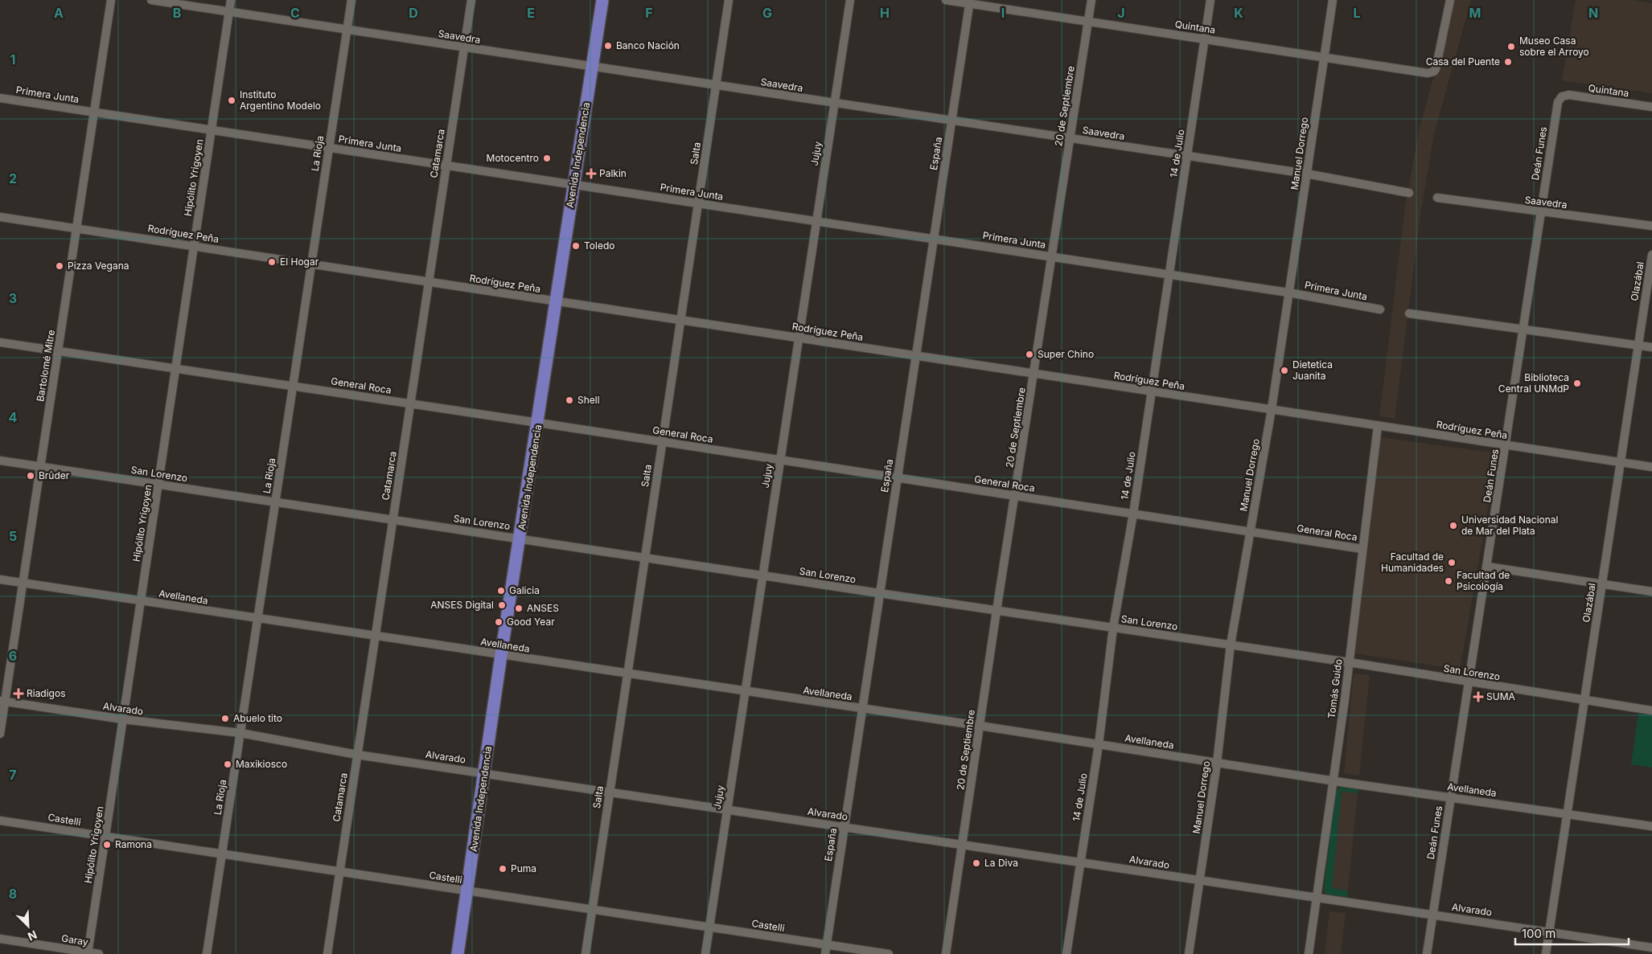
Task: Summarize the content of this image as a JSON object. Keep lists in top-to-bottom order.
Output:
{
  "streets": {
    "main road": ["Avenida Independencia"],
    "street": [
      "Quintana",
      "Saavedra",
      "Primera Junta",
      "20 de Septiembre",
      "La Rioja",
      "Catamarca",
      "Salta",
      "Jujuy",
      "España",
      "14 de Julio",
      "Manuel Dorrego",
      "Deán Funes",
      "Hipólito Yrigoyen",
      "Rodríguez Peña",
      "Olazábal",
      "Bartolomé Mitre",
      "General Roca",
      "San Lorenzo",
      "Avellaneda",
      "Tomás Guido",
      "Alvarado",
      "Castelli",
      "Garay"
    ]
  },
  "crossings": [
    ["Quintana", "20 de Septiembre"],
    ["Quintana", "España"],
    ["Quintana", "14 de Julio"],
    ["Quintana", "Manuel Dorrego"],
    ["Quintana", "Deán Funes"],
    ["Saavedra", "20 de Septiembre"],
    ["Saavedra", "La Rioja"],
    ["Saavedra", "Catamarca"],
    ["Saavedra", "Salta"],
    ["Saavedra", "Jujuy"],
    ["Saavedra", "España"],
    ["Saavedra", "14 de Julio"],
    ["Saavedra", "Manuel Dorrego"],
    ["Saavedra", "Deán Funes"],
    ["Saavedra", "Avenida Independencia"],
    ["Saavedra", "Hipólito Yrigoyen"],
    ["Primera Junta", "20 de Septiembre"],
    ["Primera Junta", "La Rioja"],
    ["Primera Junta", "Catamarca"],
    ["Primera Junta", "Salta"],
    ["Primera Junta", "Jujuy"],
    ["Primera Junta", "España"],
    ["Primera Junta", "14 de Julio"],
    ["Primera Junta", "Manuel Dorrego"],
    ["Primera Junta", "Avenida Independencia"],
    ["Primera Junta", "Hipólito Yrigoyen"],
    ["Primera Junta", "Bartolomé Mitre"],
    ["20 de Septiembre", "Rodríguez Peña"],
    ["20 de Septiembre", "General Roca"],
    ["20 de Septiembre", "San Lorenzo"],
    ["20 de Septiembre", "Avellaneda"],
    ["20 de Septiembre", "Alvarado"],
    ["La Rioja", "Rodríguez Peña"],
    ["La Rioja", "General Roca"],
    ["La Rioja", "San Lorenzo"],
    ["La Rioja", "Avellaneda"],
    ["La Rioja", "Alvarado"],
    ["La Rioja", "Castelli"],
    ["Catamarca", "Rodríguez Peña"],
    ["Catamarca", "General Roca"],
    ["Catamarca", "San Lorenzo"],
    ["Catamarca", "Avellaneda"],
    ["Catamarca", "Alvarado"],
    ["Catamarca", "Castelli"],
    ["Salta", "Rodríguez Peña"],
    ["Salta", "General Roca"],
    ["Salta", "San Lorenzo"],
    ["Salta", "Avellaneda"],
    ["Salta", "Alvarado"],
    ["Salta", "Castelli"],
    ["Jujuy", "Rodríguez Peña"],
    ["Jujuy", "General Roca"],
    ["Jujuy", "San Lorenzo"],
    ["Jujuy", "Avellaneda"],
    ["Jujuy", "Alvarado"],
    ["Jujuy", "Castelli"],
    ["España", "Rodríguez Peña"],
    ["España", "General Roca"],
    ["España", "San Lorenzo"],
    ["España", "Avellaneda"],
    ["España", "Alvarado"],
    ["España", "Castelli"],
    ["14 de Julio", "Rodríguez Peña"],
    ["14 de Julio", "General Roca"],
    ["14 de Julio", "San Lorenzo"],
    ["14 de Julio", "Avellaneda"],
    ["14 de Julio", "Alvarado"],
    ["Manuel Dorrego", "Rodríguez Peña"],
    ["Manuel Dorrego", "General Roca"],
    ["Manuel Dorrego", "San Lorenzo"],
    ["Manuel Dorrego", "Avellaneda"],
    ["Manuel Dorrego", "Alvarado"],
    ["Deán Funes", "Rodríguez Peña"],
    ["Deán Funes", "San Lorenzo"],
    ["Deán Funes", "Avellaneda"],
    ["Deán Funes", "Alvarado"],
    ["Avenida Independencia", "Rodríguez Peña"],
    ["Avenida Independencia", "General Roca"],
    ["Avenida Independencia", "San Lorenzo"],
    ["Avenida Independencia", "Avellaneda"],
    ["Avenida Independencia", "Alvarado"],
    ["Avenida Independencia", "Castelli"],
    ["Hipólito Yrigoyen", "Rodríguez Peña"],
    ["Hipólito Yrigoyen", "General Roca"],
    ["Hipólito Yrigoyen", "San Lorenzo"],
    ["Hipólito Yrigoyen", "Avellaneda"],
    ["Hipólito Yrigoyen", "Alvarado"],
    ["Hipólito Yrigoyen", "Castelli"],
    ["Hipólito Yrigoyen", "Garay"],
    ["Rodríguez Peña", "Olazábal"],
    ["Rodríguez Peña", "Bartolomé Mitre"],
    ["Rodríguez Peña", "Tomás Guido"],
    ["Olazábal", "San Lorenzo"],
    ["Olazábal", "Avellaneda"],
    ["Olazábal", "Alvarado"],
    ["Bartolomé Mitre", "General Roca"],
    ["Bartolomé Mitre", "San Lorenzo"],
    ["Bartolomé Mitre", "Avellaneda"],
    ["Bartolomé Mitre", "Alvarado"],
    ["General Roca", "Tomás Guido"],
    ["San Lorenzo", "Tomás Guido"],
    ["Avellaneda", "Tomás Guido"],
    ["Tomás Guido", "Alvarado"]
  ],
  "places": {
    "other": [
      "Banco Nación",
      "Museo Casa sobre el Arroyo",
      "Casa del Puente",
      "Instituto Argentino Modelo",
      "Motocentro",
      "Toledo",
      "El Hogar",
      "Pizza Vegana",
      "Super Chino",
      "Dietetica Juanita",
      "Biblioteca Central UNMdP",
      "Shell",
      "Brûder",
      "Universidad Nacional de Mar del Plata",
      "Facultad de Humanidades",
      "Facultad de Psicología",
      "Galicia",
      "ANSES Digital",
      "ANSES",
      "Good Year",
      "Abuelo tito",
      "Maxikiosco",
      "Ramona",
      "La Diva",
      "Puma"
    ],
    "health": ["Palkin", "Riadigos", "SUMA"]
  },
  "scale_bar": "100 m",
  "north": "bottom right",
  "grid": {
    "columns": [
      "A",
      "B",
      "C",
      "D",
      "E",
      "F",
      "G",
      "H",
      "I",
      "J",
      "K",
      "L",
      "M",
      "N"
    ],
    "rows": [
      "1",
      "2",
      "3",
      "4",
      "5",
      "6",
      "7",
      "8"
    ]
  }
}
